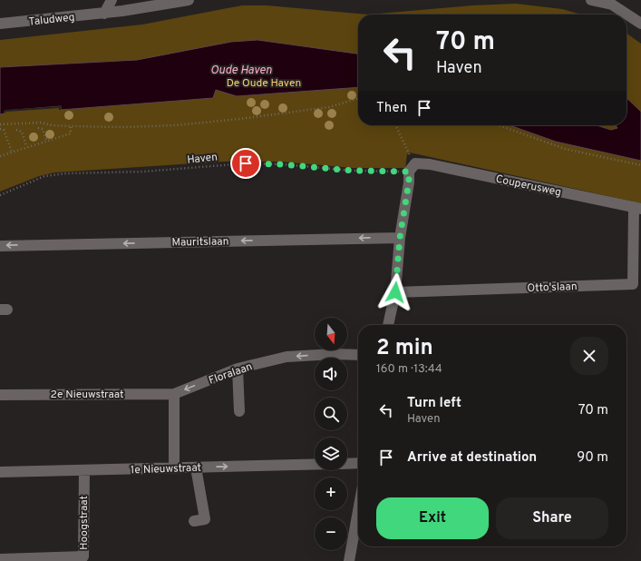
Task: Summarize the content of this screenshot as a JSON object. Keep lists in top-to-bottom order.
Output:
{
  "streets": {
    "street": [
      "Taludweg",
      "Couperusweg",
      "Mauritslaan",
      "Otto'slaan",
      "Floralaan",
      "2e Nieuwstraat",
      "1e Nieuwstraat",
      "Hoogstraat"
    ],
    "path": ["Haven"]
  },
  "crossings": [
    ["Haven", "Couperusweg"],
    ["Couperusweg", "Otto'slaan"],
    ["Floralaan", "2e Nieuwstraat"],
    ["1e Nieuwstraat", "Hoogstraat"]
  ],
  "one_way": ["Mauritslaan", "Floralaan", "1e Nieuwstraat"],
  "water": ["Oude Haven"],
  "parks": ["De Oude Haven"],
  "north": "bottom",
  "page": {
    "turn": ["70 m", "Haven"],
    "then": "Then",
    "map_buttons": ["+", "−"],
    "heading": ["2 min", "160 m · 13:44"],
    "list": [
      {
        "name": "Turn left",
        "note": "Haven",
        "value": "70 m"
      },
      {
        "name": "Arrive at destination",
        "value": "90 m"
      }
    ],
    "buttons": ["Exit", "Share"]
  }
}
